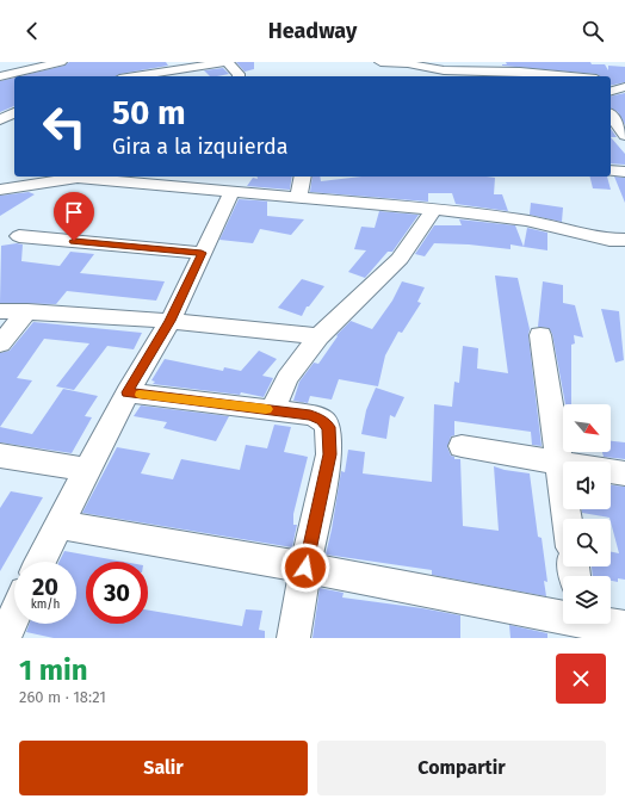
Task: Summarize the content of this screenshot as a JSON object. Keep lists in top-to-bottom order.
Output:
{
  "north": "bottom right",
  "page": {
    "header": "Headway",
    "turn": ["50 m", "Gira a la izquierda"],
    "speed": "20 km/h",
    "limit": "30",
    "heading": ["1 min", "260 m · 18:21"],
    "buttons": ["Salir", "Compartir"]
  }
}
